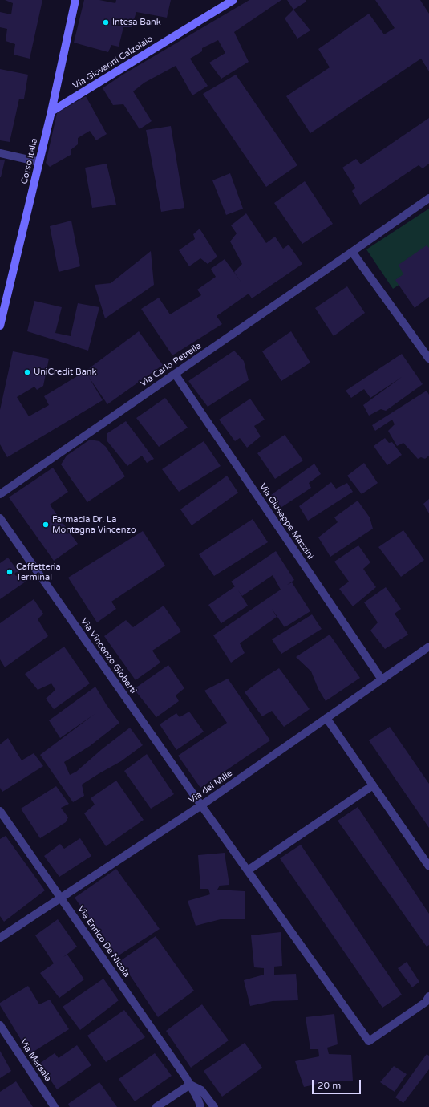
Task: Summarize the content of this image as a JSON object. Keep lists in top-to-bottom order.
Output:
{
  "streets": {
    "main road": ["Via Giovanni Calzolaio", "Corso Italia"],
    "street": [
      "Via Carlo Petrella",
      "Via Giuseppe Mazzini",
      "Via Vincenzo Gioberti",
      "Via dei Mille",
      "Via Enrico De Nicola",
      "Via Marsala"
    ]
  },
  "crossings": [
    ["Via Giovanni Calzolaio", "Corso Italia"],
    ["Via Carlo Petrella", "Via Giuseppe Mazzini"],
    ["Via Giuseppe Mazzini", "Via dei Mille"],
    ["Via Vincenzo Gioberti", "Via dei Mille"],
    ["Via dei Mille", "Via Enrico De Nicola"]
  ],
  "places": [
    "Intesa Bank",
    "UniCredit Bank",
    "Farmacia Dr. La Montagna Vincenzo",
    "Caffetteria Terminal"
  ],
  "scale_bar": "20 m"
}
